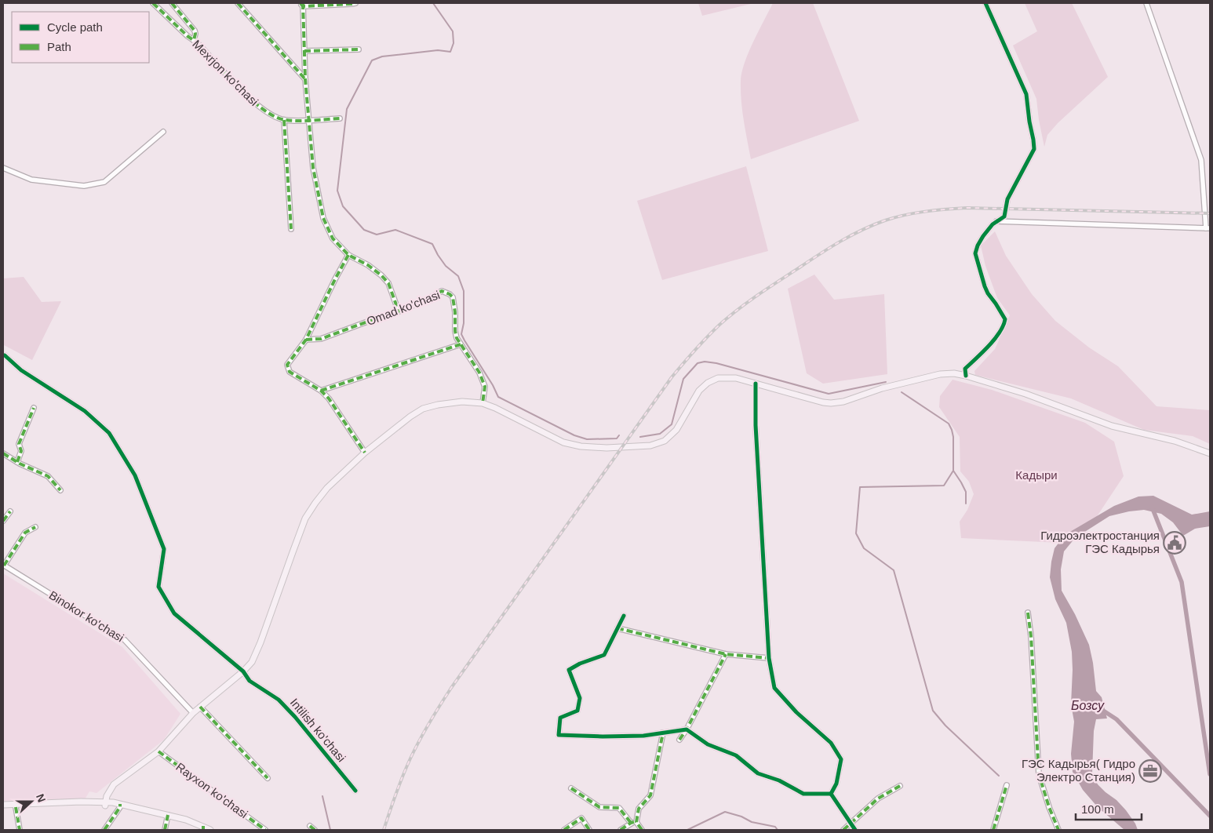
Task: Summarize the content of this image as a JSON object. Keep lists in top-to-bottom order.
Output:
{
  "streets": {
    "street": [
      "Mexrjon ko'chasi",
      "Omad ko'chasi",
      "Binokor ko'chasi",
      "Intilish ko'chasi",
      "Rayxon ko'chasi"
    ]
  },
  "water": ["Бозсу"],
  "parks": ["Кадыри"],
  "places": {
    "public building": ["Гидроэлектростанция ГЭС Кадырья"],
    "office": ["ГЭС Кадырья( Гидро Электро Станция)"]
  },
  "legend": ["Cycle path", "Path"],
  "scale_bar": "100 m",
  "north": "right"
}
